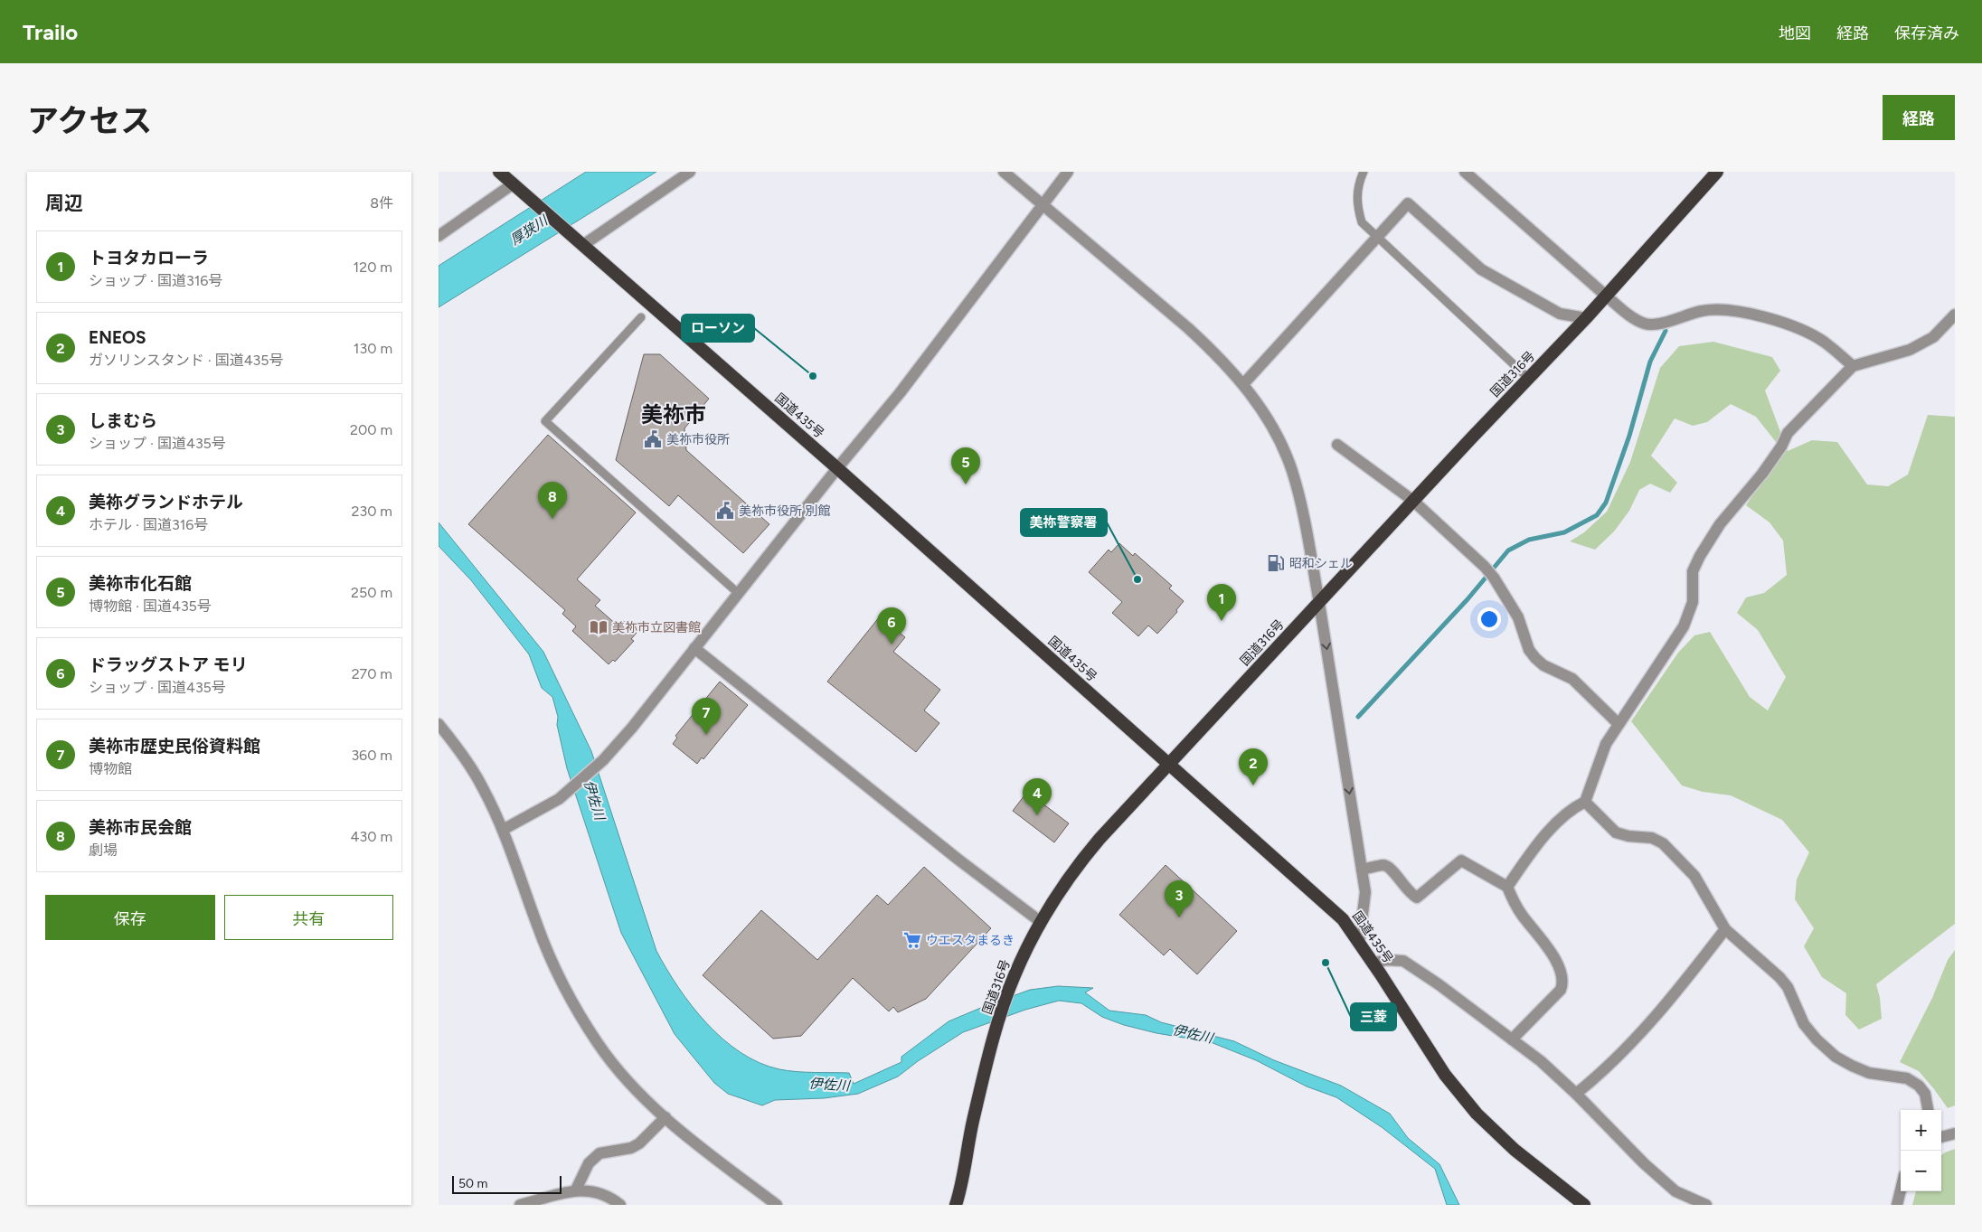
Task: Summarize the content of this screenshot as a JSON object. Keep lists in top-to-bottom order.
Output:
{
  "streets": {
    "highway": ["国道316号", "国道435号"]
  },
  "crossings": [
    ["国道316号", "国道435号"]
  ],
  "districts": ["美祢市"],
  "water": ["厚狭川", "伊佐川"],
  "places": {
    "other": ["ローソン", "美祢警察署", "三菱"],
    "public building": ["美祢市役所", "美祢市役所 別館"],
    "fuel station": ["昭和シェル"],
    "library": ["美祢市立図書館"],
    "supermarket": ["ウエスタまるき"]
  },
  "scale_bar": "50 m",
  "page": {
    "header": "Trailo",
    "nav": ["地図", "経路", "保存済み"],
    "title": "アクセス",
    "buttons": [
      "経路",
      ["保存", "共有"]
    ],
    "heading": ["周辺", "8件"],
    "list": [
      {
        "mark": "1",
        "name": "トヨタカローラ",
        "note": "ショップ · 国道316号",
        "value": "120 m"
      },
      {
        "mark": "2",
        "name": "ENEOS",
        "note": "ガソリンスタンド · 国道435号",
        "value": "130 m"
      },
      {
        "mark": "3",
        "name": "しまむら",
        "note": "ショップ · 国道435号",
        "value": "200 m"
      },
      {
        "mark": "4",
        "name": "美祢グランドホテル",
        "note": "ホテル · 国道316号",
        "value": "230 m"
      },
      {
        "mark": "5",
        "name": "美袮市化石館",
        "note": "博物館 · 国道435号",
        "value": "250 m"
      },
      {
        "mark": "6",
        "name": "ドラッグストア モリ",
        "note": "ショップ · 国道435号",
        "value": "270 m"
      },
      {
        "mark": "7",
        "name": "美袮市歴史民俗資料館",
        "note": "博物館",
        "value": "360 m"
      },
      {
        "mark": "8",
        "name": "美祢市民会館",
        "note": "劇場",
        "value": "430 m"
      }
    ],
    "pins": [
      "5",
      "8",
      "1",
      "6",
      "7",
      "2",
      "4",
      "3"
    ],
    "map_buttons": ["+", "−"],
    "scale": "50 m"
  }
}
